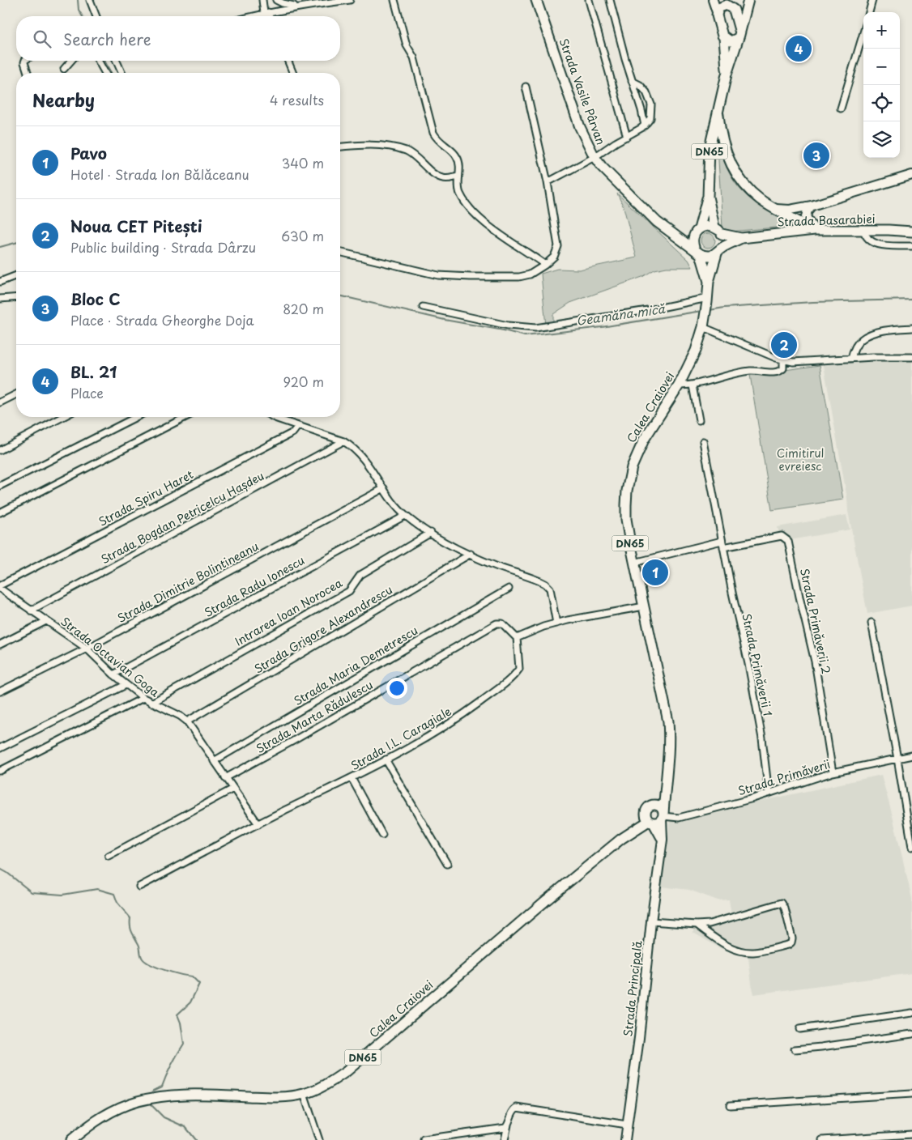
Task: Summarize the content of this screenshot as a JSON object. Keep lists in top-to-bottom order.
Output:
{
  "streets": {
    "main road": [
      "Strada Vasile Pârvan",
      "DN65",
      "Strada Basarabiei",
      "Calea Craiovei",
      "Strada Principală"
    ],
    "street": [
      "Strada Spiru Haret",
      "Strada Bogdan Petricelcu Hașdeu",
      "Strada Dimitrie Bolintineanu",
      "Strada Radu Ionescu",
      "Intrarea Ioan Norocea",
      "Strada Primăverii 2",
      "Strada Grigore Alexandrescu",
      "Strada Octavian Goga",
      "Strada Primăverii 1",
      "Strada Maria Demetrescu",
      "Strada Marta Rădulescu",
      "Strada I.L. Caragiale",
      "Strada Primăverii"
    ]
  },
  "crossings": [
    ["Calea Craiovei", "Strada Primăverii"],
    ["Calea Craiovei", "Strada Principală"],
    ["Strada Bogdan Petricelcu Hașdeu", "Strada Octavian Goga"],
    ["Strada Dimitrie Bolintineanu", "Strada Octavian Goga"],
    ["Strada Radu Ionescu", "Strada Octavian Goga"],
    ["Intrarea Ioan Norocea", "Strada Octavian Goga"],
    ["Strada Primăverii 2", "Strada Primăverii 1"],
    ["Strada Primăverii 2", "Strada Primăverii"],
    ["Strada Grigore Alexandrescu", "Strada Octavian Goga"],
    ["Strada Octavian Goga", "Strada Maria Demetrescu"],
    ["Strada Octavian Goga", "Strada Marta Rădulescu"],
    ["Strada Octavian Goga", "Strada I.L. Caragiale"],
    ["Strada Primăverii 1", "Strada Primăverii"],
    ["Strada Marta Rădulescu", "Strada I.L. Caragiale"],
    ["Strada Primăverii", "Strada Principală"]
  ],
  "water": ["Geamăna mică"],
  "parks": ["Cimitirul evreiesc"],
  "page": {
    "map_buttons": ["+", "−"],
    "search": "Search here",
    "pins": [
      "4",
      "3",
      "2",
      "1"
    ],
    "heading": ["Nearby", "4 results"],
    "list": [
      {
        "mark": "1",
        "name": "Pavo",
        "note": "Hotel · Strada Ion Bălăceanu",
        "value": "340 m"
      },
      {
        "mark": "2",
        "name": "Noua CET Pitești",
        "note": "Public building · Strada Dârzu",
        "value": "630 m"
      },
      {
        "mark": "3",
        "name": "Bloc C",
        "note": "Place · Strada Gheorghe Doja",
        "value": "820 m"
      },
      {
        "mark": "4",
        "name": "BL. 21",
        "note": "Place",
        "value": "920 m"
      }
    ]
  }
}
